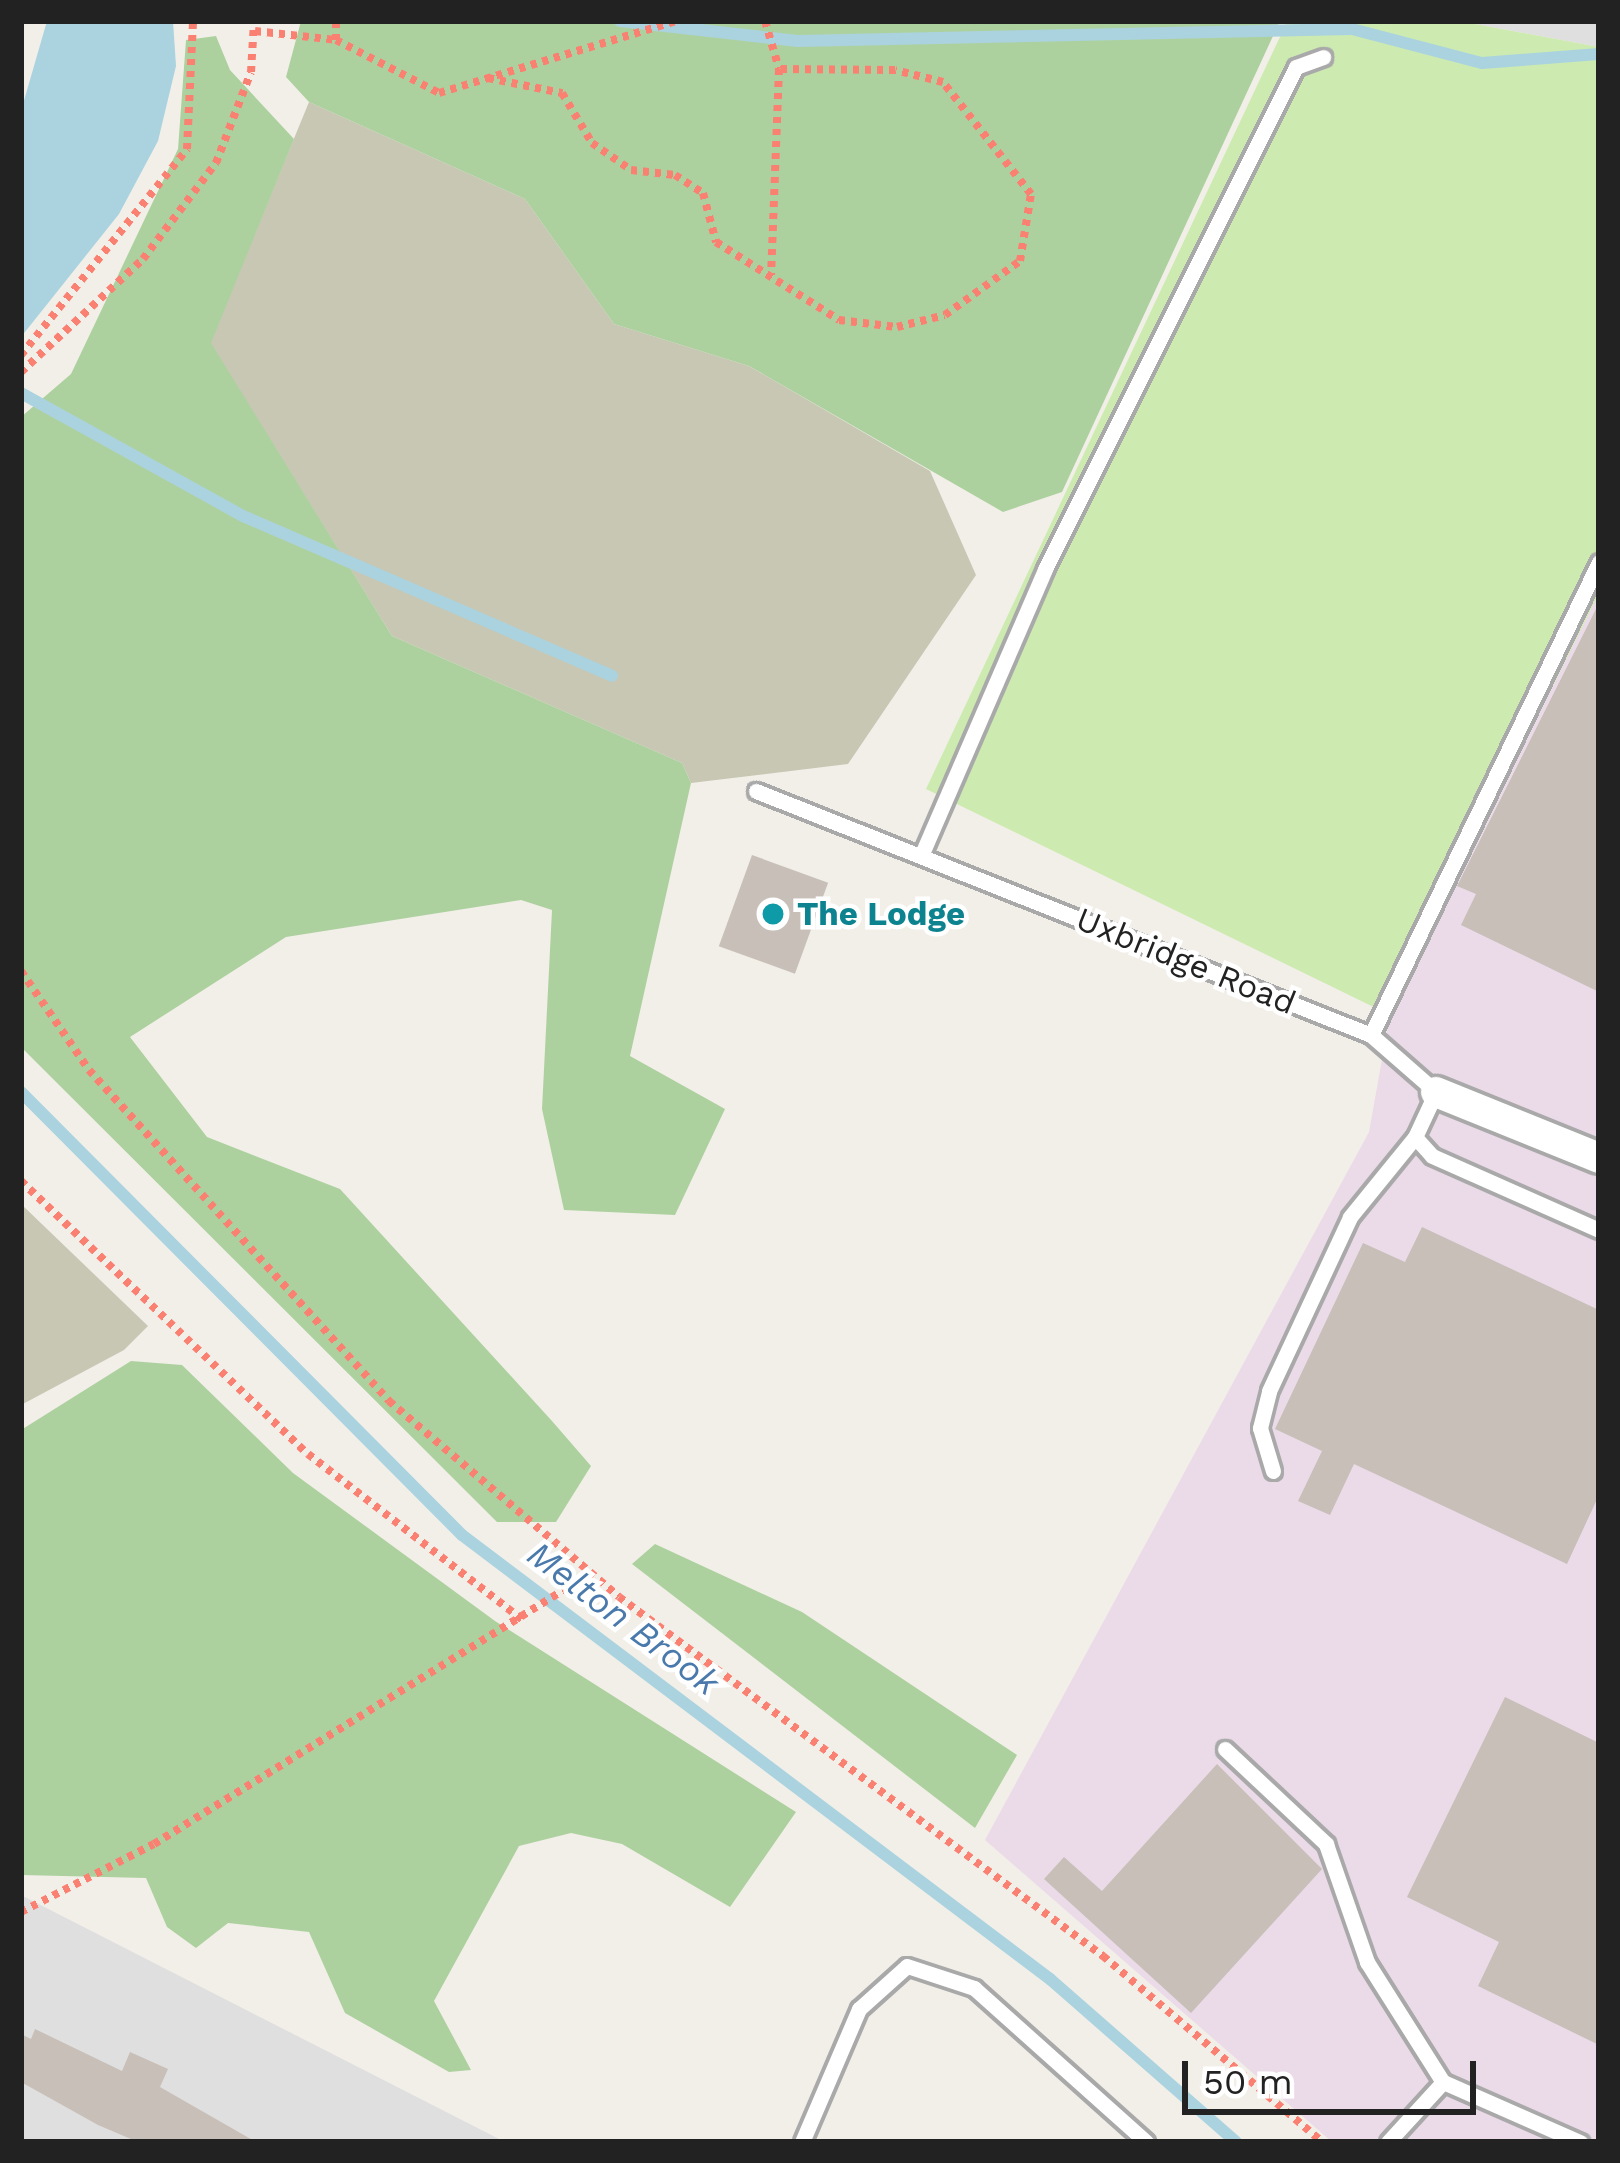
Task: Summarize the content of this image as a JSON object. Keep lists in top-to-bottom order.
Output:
{
  "streets": {
    "street": ["Uxbridge Road"]
  },
  "water": ["Melton Brook"],
  "places": ["The Lodge"],
  "scale_bar": "50 m"
}
